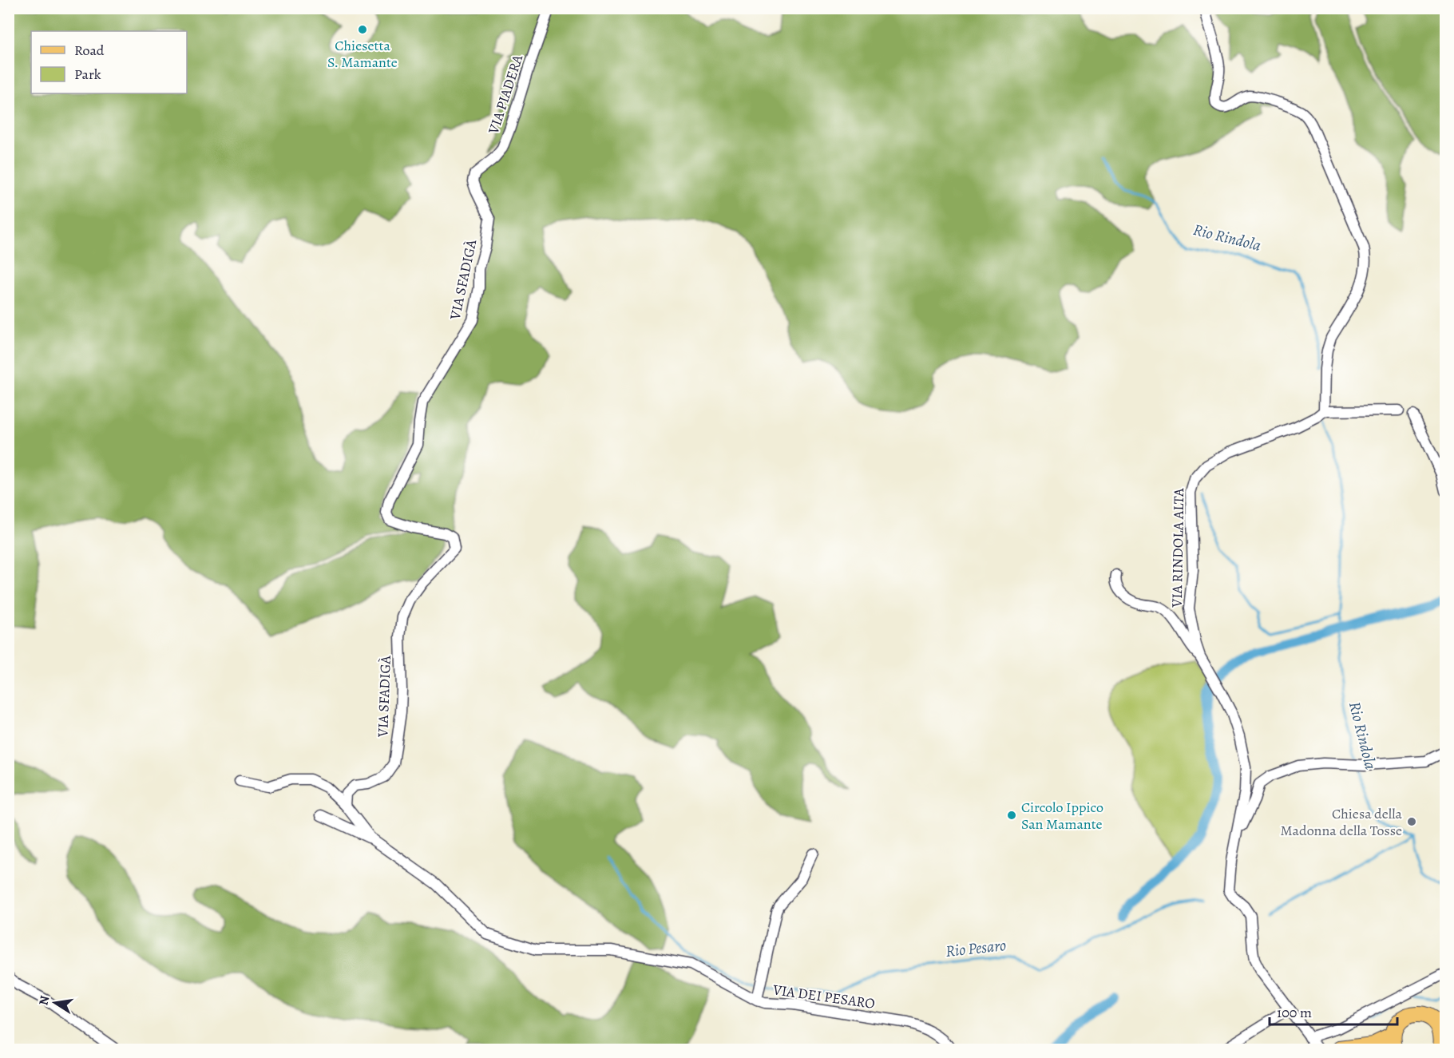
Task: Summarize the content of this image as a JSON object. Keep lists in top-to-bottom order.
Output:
{
  "streets": {
    "street": [
      "VIA PIADERA",
      "VIA SFADIGÀ",
      "VIA RINDOLA ALTA",
      "VIA DEI PESARO"
    ]
  },
  "crossings": [
    ["VIA PIADERA", "VIA SFADIGÀ"]
  ],
  "water": ["Rio Rindola", "Rio Pesaro"],
  "places": ["Chiesetta S. Mamante", "Circolo Ippico San Mamante", "Chiesa della Madonna della Tosse"],
  "legend": ["Road", "Park"],
  "scale_bar": "100 m",
  "north": "left"
}
